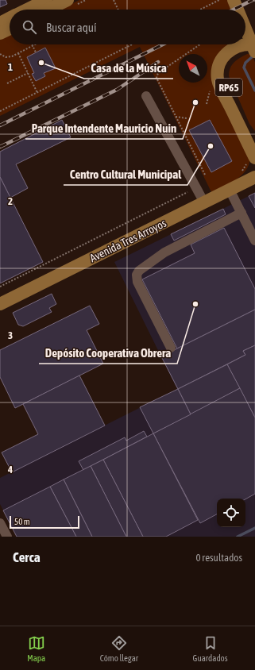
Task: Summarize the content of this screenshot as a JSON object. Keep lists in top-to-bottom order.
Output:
{
  "streets": {
    "main road": ["RP65", "Avenida Tres Arroyos"]
  },
  "places": [
    "Casa de la Música",
    "Parque Intendente Mauricio Nuin",
    "Centro Cultural Municipal",
    "Depósito Cooperativa Obrera"
  ],
  "scale_bar": "50 m",
  "north": "top left",
  "page": {
    "search": "Buscar aquí",
    "scale": "50 m",
    "heading": ["Cerca", "0 resultados"],
    "nav": ["Mapa", "Cómo llegar", "Guardados"]
  },
  "grid": {
    "rows": [
      "1",
      "2",
      "3",
      "4"
    ]
  }
}
